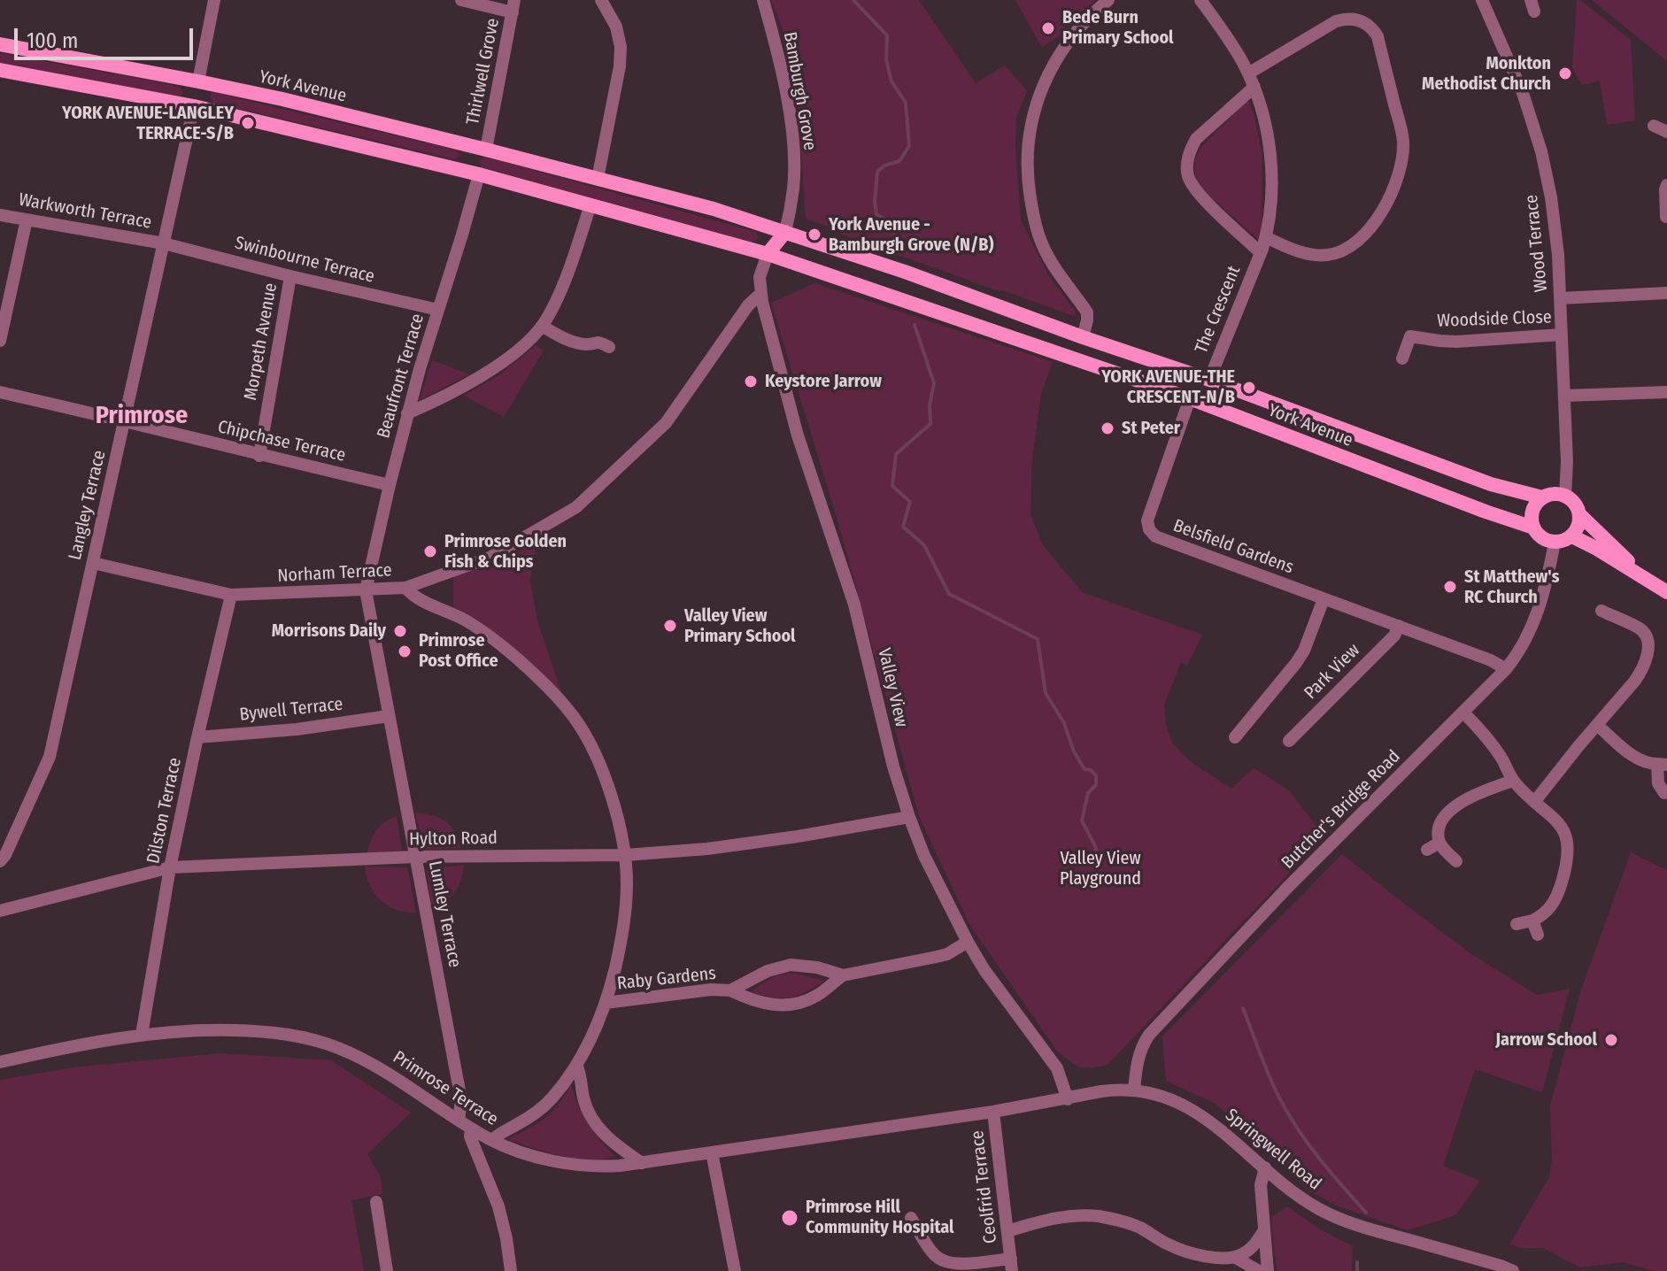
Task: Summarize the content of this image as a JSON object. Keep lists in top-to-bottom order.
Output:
{
  "streets": {
    "main road": ["York Avenue"],
    "street": [
      "Thirlwell Grove",
      "Bamburgh Grove",
      "Warkworth Terrace",
      "Wood Terrace",
      "Swinbourne Terrace",
      "The Crescent",
      "Woodside Close",
      "Morpeth Avenue",
      "Beaufront Terrace",
      "Chipchase Terrace",
      "Langley Terrace",
      "Belsfield Gardens",
      "Norham Terrace",
      "Park View",
      "Valley View",
      "Bywell Terrace",
      "Butcher's Bridge Road",
      "Dilston Terrace",
      "Hylton Road",
      "Lumley Terrace",
      "Raby Gardens",
      "Primrose Terrace",
      "Springwell Road",
      "Ceolfrid Terrace"
    ]
  },
  "crossings": [
    ["Thirlwell Grove", "York Avenue"],
    ["York Avenue", "Bamburgh Grove"],
    ["York Avenue", "Wood Terrace"],
    ["York Avenue", "The Crescent"],
    ["York Avenue", "Beaufront Terrace"],
    ["York Avenue", "Langley Terrace"],
    ["York Avenue", "Belsfield Gardens"],
    ["York Avenue", "Valley View"],
    ["York Avenue", "Butcher's Bridge Road"],
    ["Warkworth Terrace", "Swinbourne Terrace"],
    ["Warkworth Terrace", "Langley Terrace"],
    ["Wood Terrace", "Woodside Close"],
    ["Wood Terrace", "Butcher's Bridge Road"],
    ["Swinbourne Terrace", "Morpeth Avenue"],
    ["Swinbourne Terrace", "Beaufront Terrace"],
    ["Swinbourne Terrace", "Langley Terrace"],
    ["Morpeth Avenue", "Chipchase Terrace"],
    ["Beaufront Terrace", "Chipchase Terrace"],
    ["Beaufront Terrace", "Norham Terrace"],
    ["Beaufront Terrace", "Lumley Terrace"],
    ["Chipchase Terrace", "Langley Terrace"],
    ["Langley Terrace", "Norham Terrace"],
    ["Belsfield Gardens", "Park View"],
    ["Belsfield Gardens", "Butcher's Bridge Road"],
    ["Norham Terrace", "Valley View"],
    ["Norham Terrace", "Dilston Terrace"],
    ["Norham Terrace", "Lumley Terrace"],
    ["Valley View", "Hylton Road"],
    ["Valley View", "Raby Gardens"],
    ["Valley View", "Primrose Terrace"],
    ["Valley View", "Springwell Road"],
    ["Bywell Terrace", "Dilston Terrace"],
    ["Bywell Terrace", "Lumley Terrace"],
    ["Butcher's Bridge Road", "Springwell Road"],
    ["Dilston Terrace", "Hylton Road"],
    ["Dilston Terrace", "Primrose Terrace"],
    ["Hylton Road", "Lumley Terrace"],
    ["Lumley Terrace", "Primrose Terrace"],
    ["Primrose Terrace", "Springwell Road"],
    ["Primrose Terrace", "Ceolfrid Terrace"]
  ],
  "districts": ["Primrose"],
  "parks": ["Valley View Playground"],
  "places": [
    "Bede Burn Primary School",
    "Monkton Methodist Church",
    "YORK AVENUE-LANGLEY TERRACE-S/B",
    "York Avenue - Bamburgh Grove (N/B)",
    "Keystore Jarrow",
    "YORK AVENUE-THE CRESCENT-N/B",
    "St Peter",
    "Primrose Golden Fish & Chips",
    "St Matthew's RC Church",
    "Valley View Primary School",
    "Morrisons Daily",
    "Primrose Post Office",
    "Jarrow School",
    "Primrose Hill Community Hospital"
  ],
  "scale_bar": "100 m"
}
